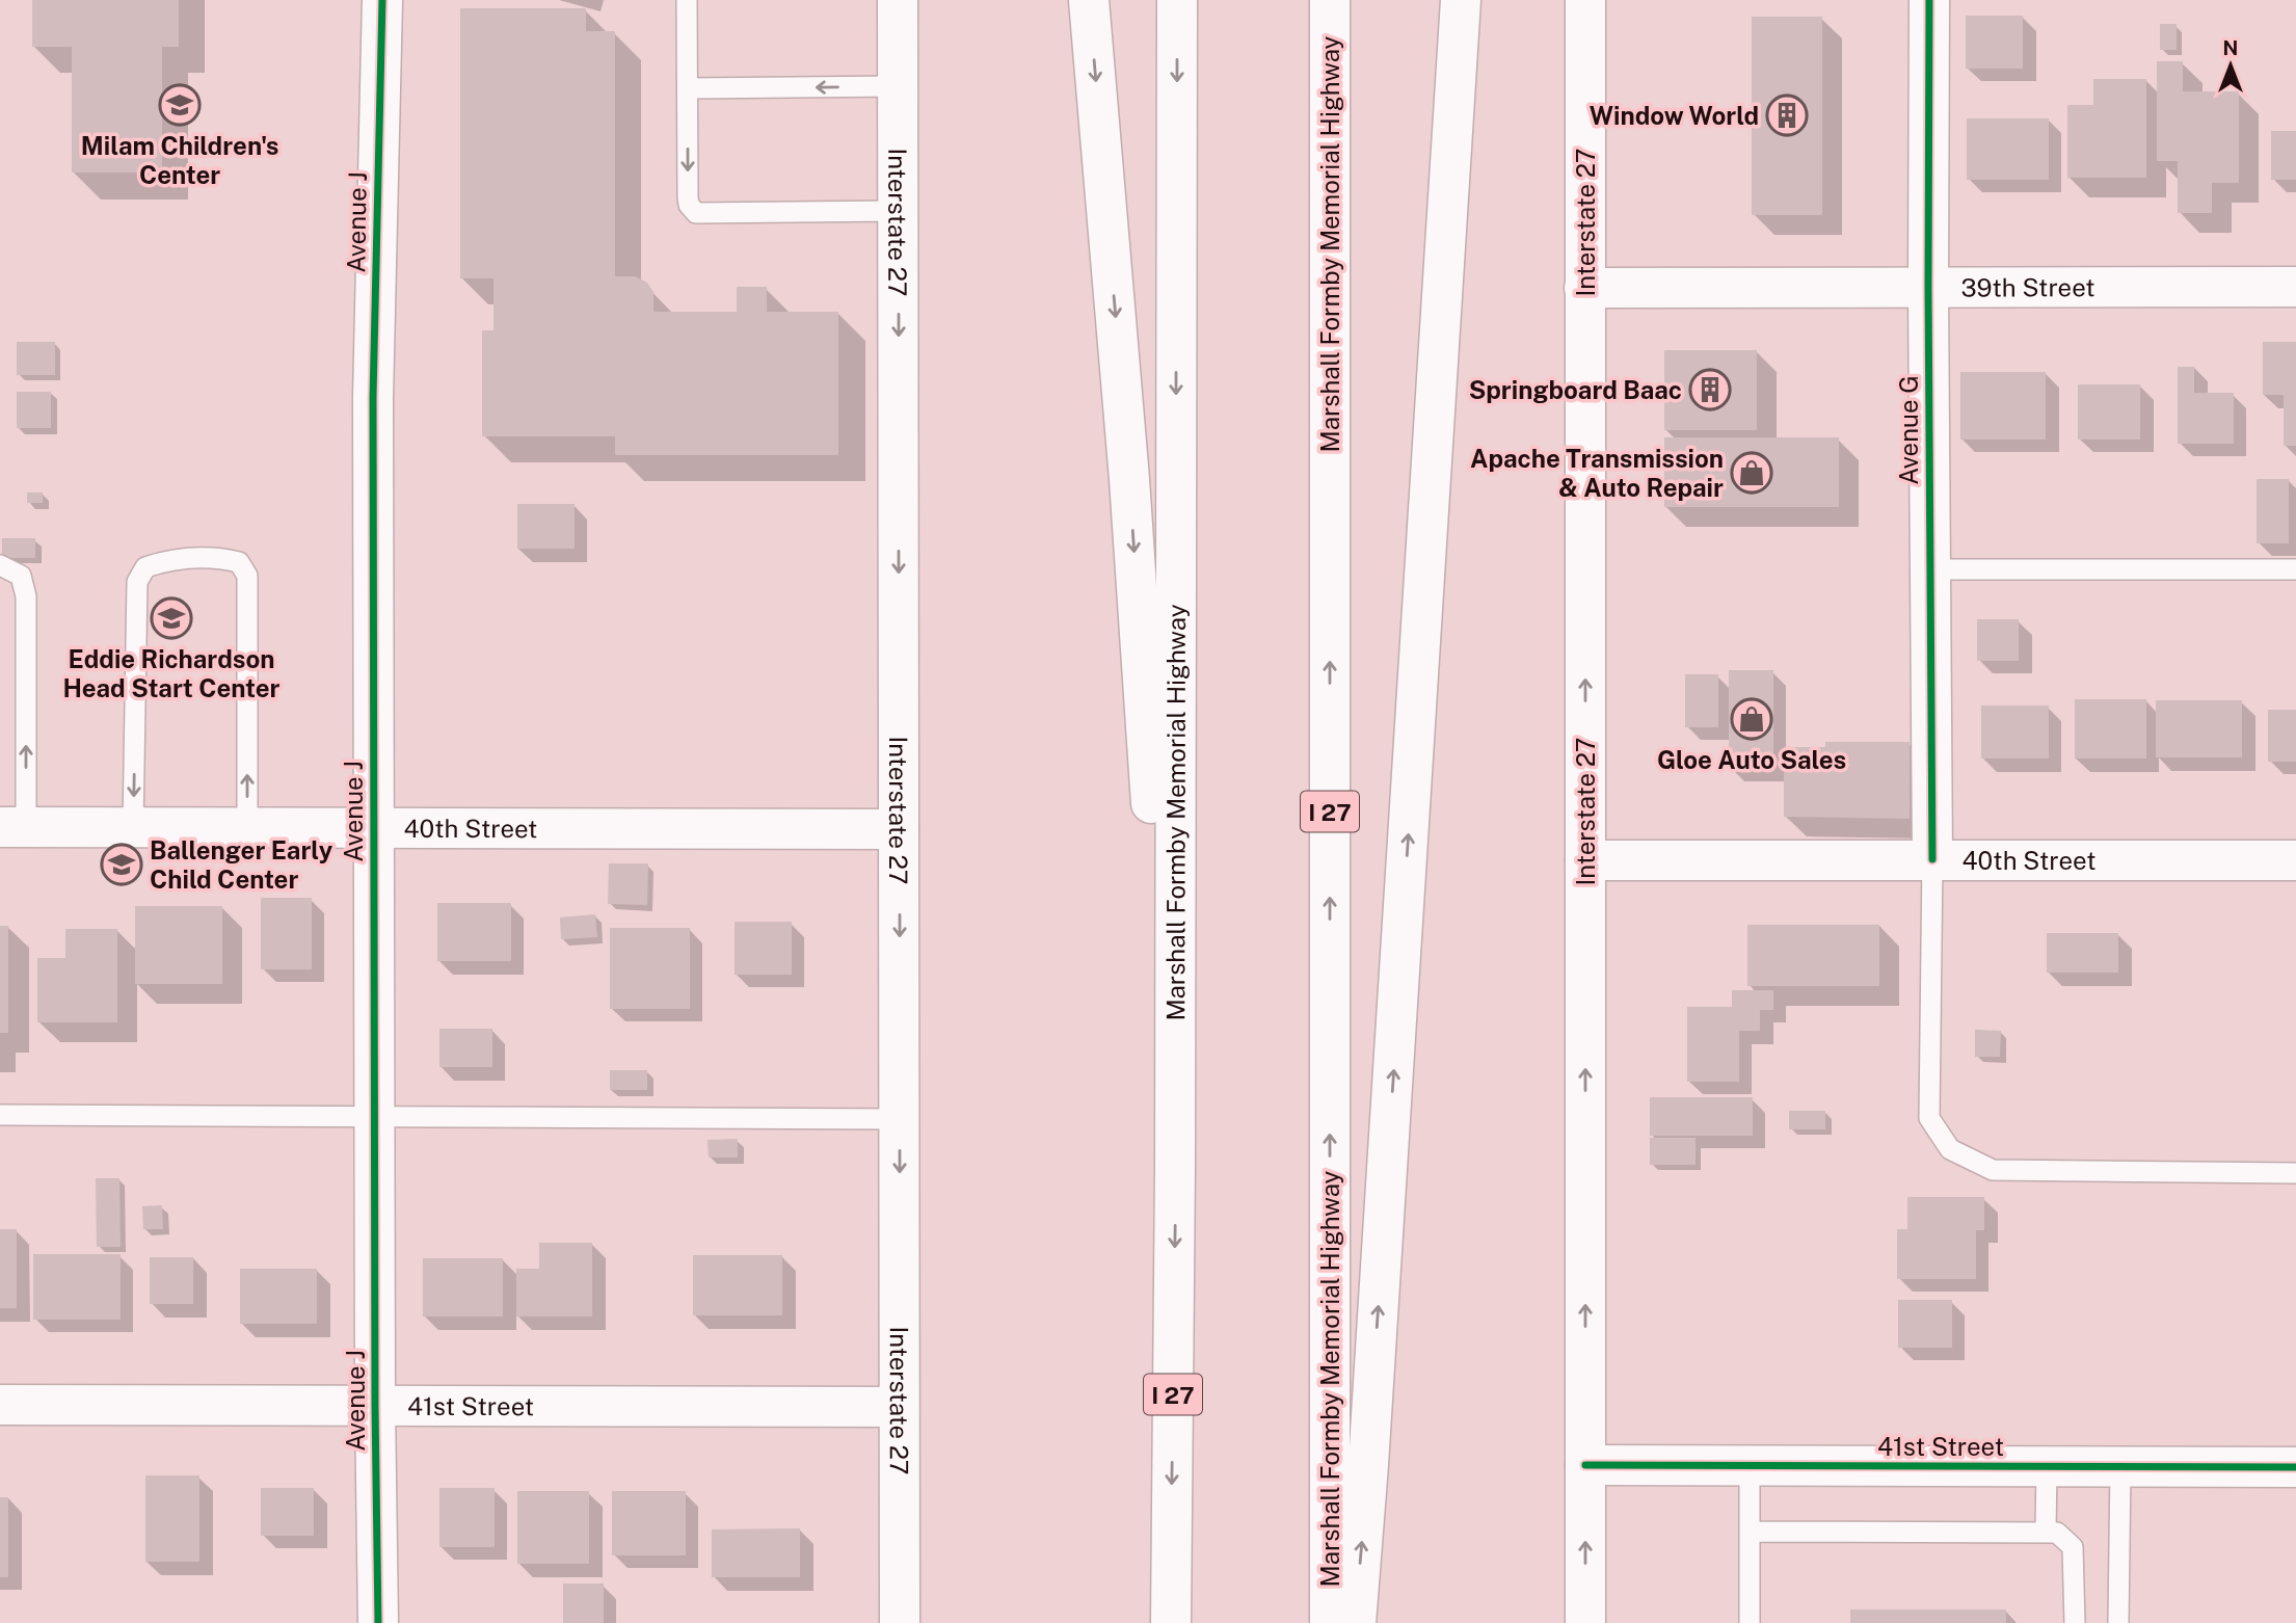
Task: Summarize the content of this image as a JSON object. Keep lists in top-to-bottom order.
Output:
{
  "streets": {
    "main road": [
      "Avenue J",
      "Interstate 27",
      "Marshall Formby Memorial Highway",
      "39th Street",
      "Avenue G",
      "I 27",
      "40th Street",
      "41st Street"
    ]
  },
  "crossings": [
    ["Avenue J", "40th Street"],
    ["Avenue J", "41st Street"],
    ["Interstate 27", "39th Street"],
    ["Interstate 27", "40th Street"],
    ["Interstate 27", "41st Street"],
    ["39th Street", "Avenue G"],
    ["Avenue G", "40th Street"]
  ],
  "places": {
    "school or university": ["Milam Children's Center", "Eddie Richardson Head Start Center", "Ballenger Early Child Center"],
    "building": ["Window World", "Springboard Baac"],
    "shop": ["Apache Transmission & Auto Repair", "Gloe Auto Sales"]
  },
  "north": "top"
}
